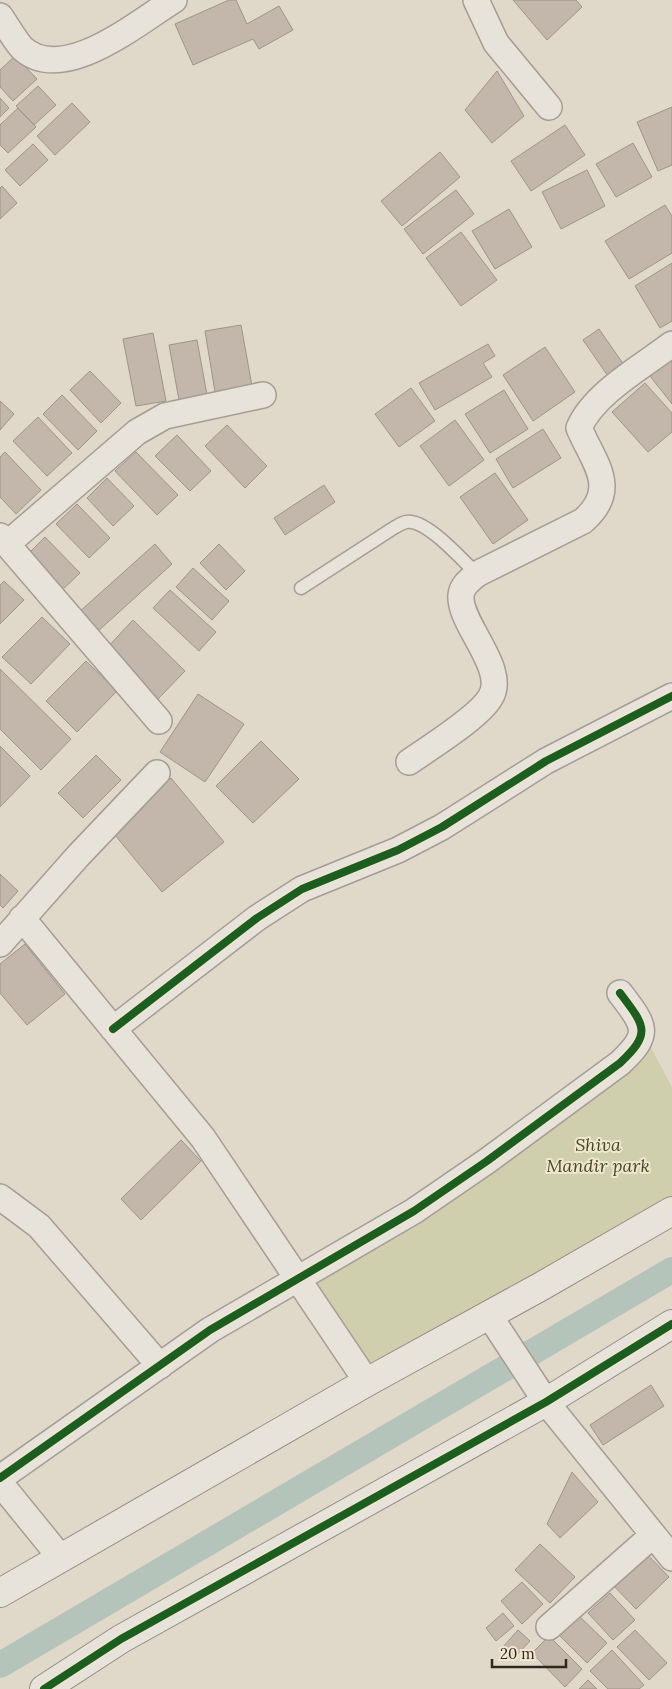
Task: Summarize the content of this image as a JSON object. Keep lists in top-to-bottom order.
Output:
{
  "parks": ["Shiva Mandir park"],
  "scale_bar": "20 m"
}
